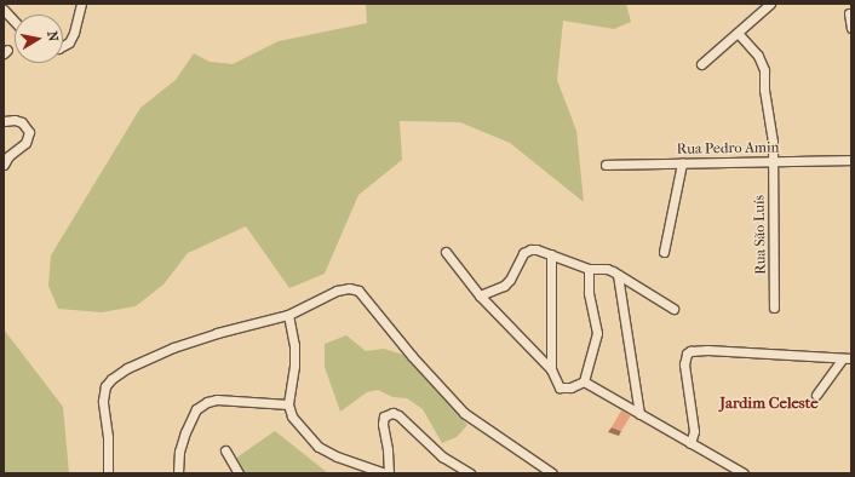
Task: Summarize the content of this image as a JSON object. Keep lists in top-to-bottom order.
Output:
{
  "streets": {
    "street": ["Rua Pedro Amin", "Rua São Luís"]
  },
  "crossings": [
    ["Rua Pedro Amin", "Rua São Luís"]
  ],
  "districts": ["Jardim Celeste"],
  "north": "right"
}
